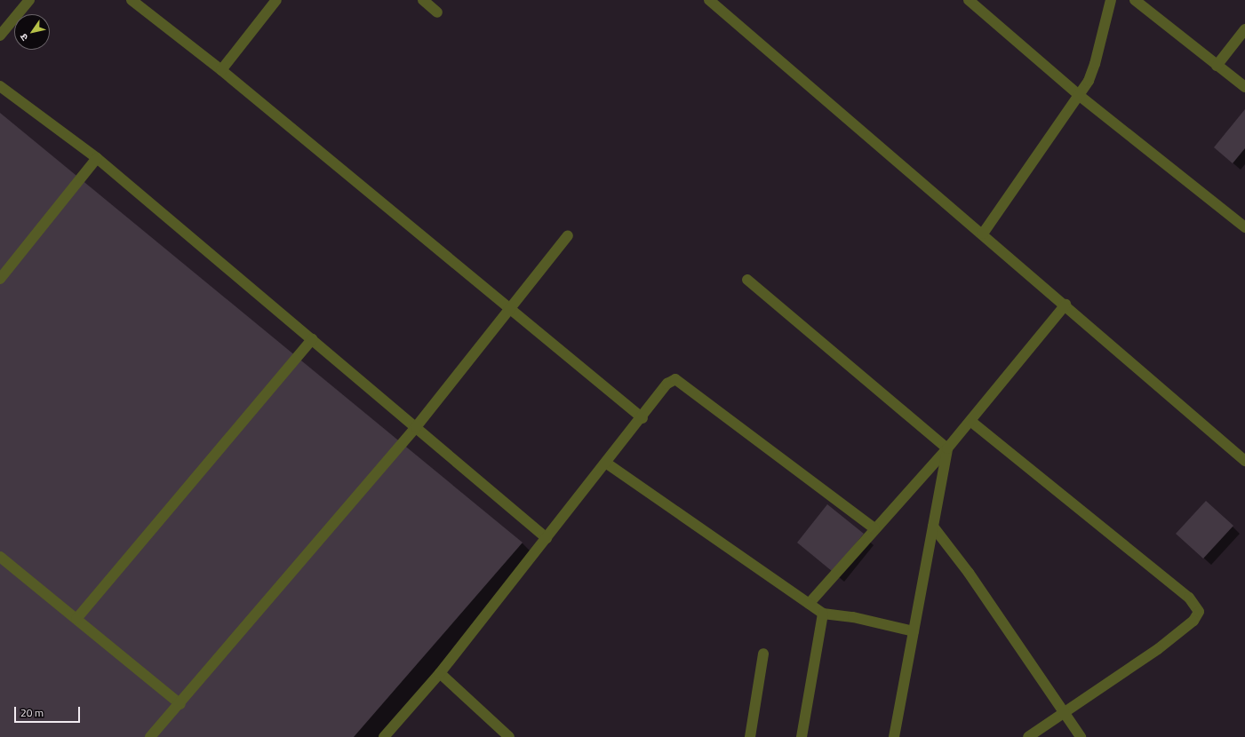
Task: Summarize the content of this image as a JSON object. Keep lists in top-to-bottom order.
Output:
{
  "scale_bar": "20 m",
  "north": "bottom left"
}
